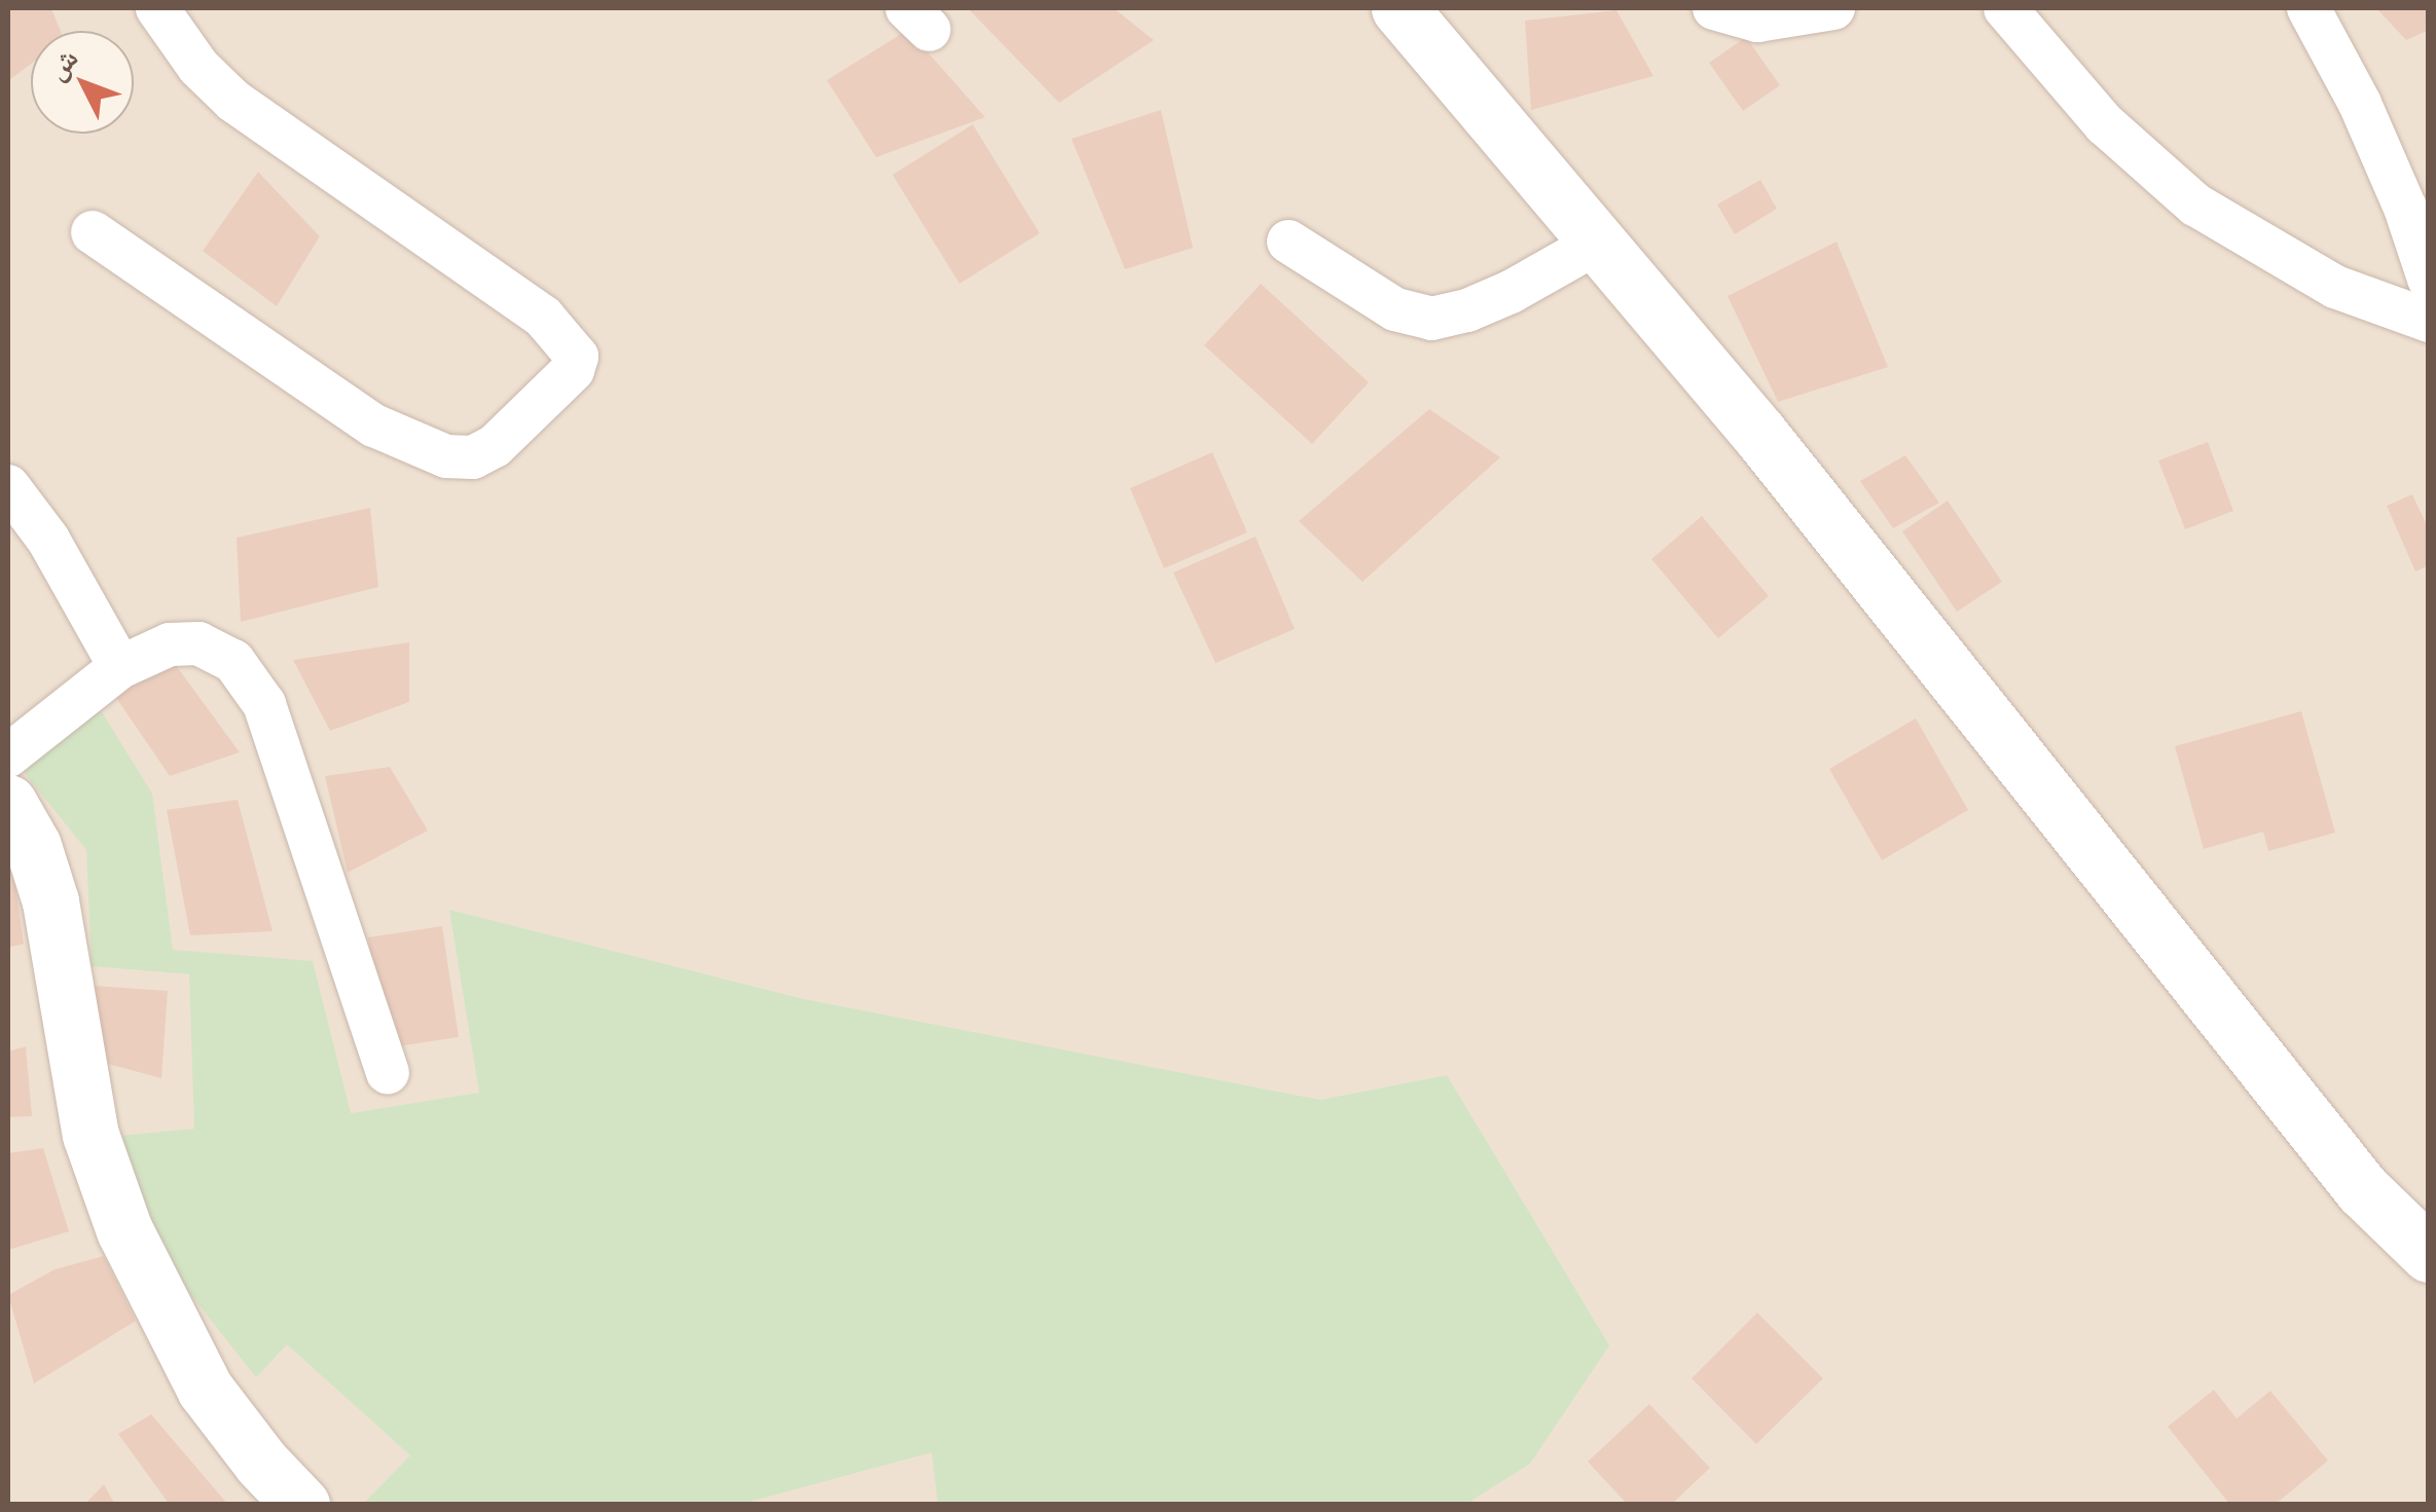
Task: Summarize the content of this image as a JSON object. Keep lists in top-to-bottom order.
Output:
{
  "north": "top left"
}
